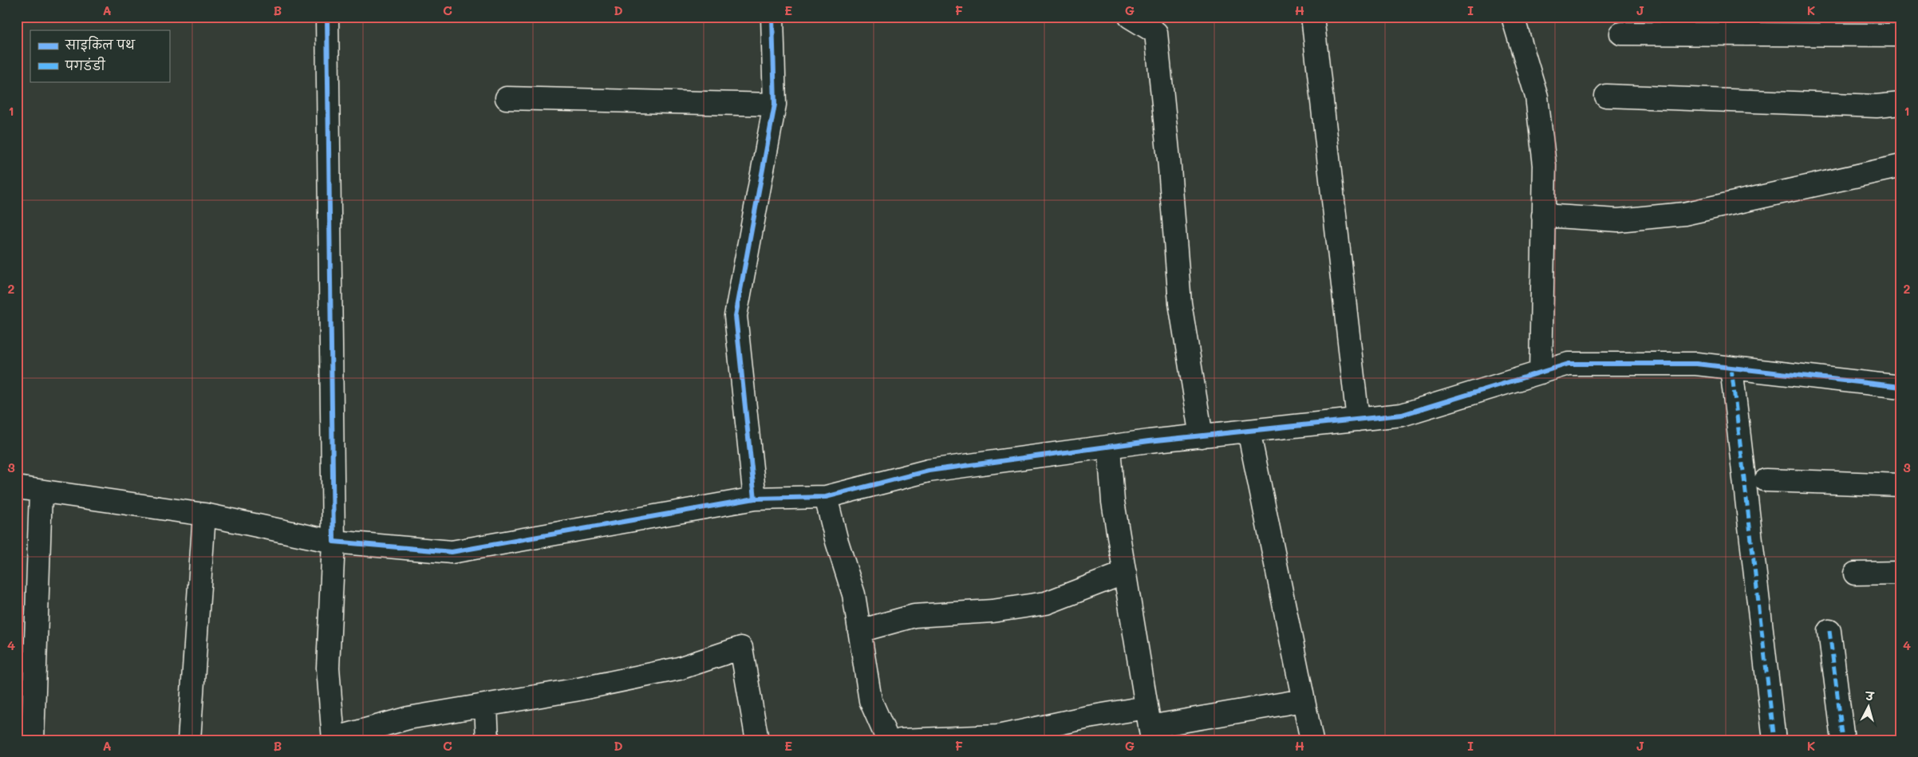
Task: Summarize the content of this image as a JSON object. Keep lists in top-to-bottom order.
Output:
{
  "legend": ["साइकिल पथ", "पगडंडी"],
  "north": "top",
  "grid": {
    "columns": [
      "A",
      "B",
      "C",
      "D",
      "E",
      "F",
      "G",
      "H",
      "I",
      "J",
      "K"
    ],
    "rows": [
      "1",
      "2",
      "3",
      "4"
    ]
  }
}
